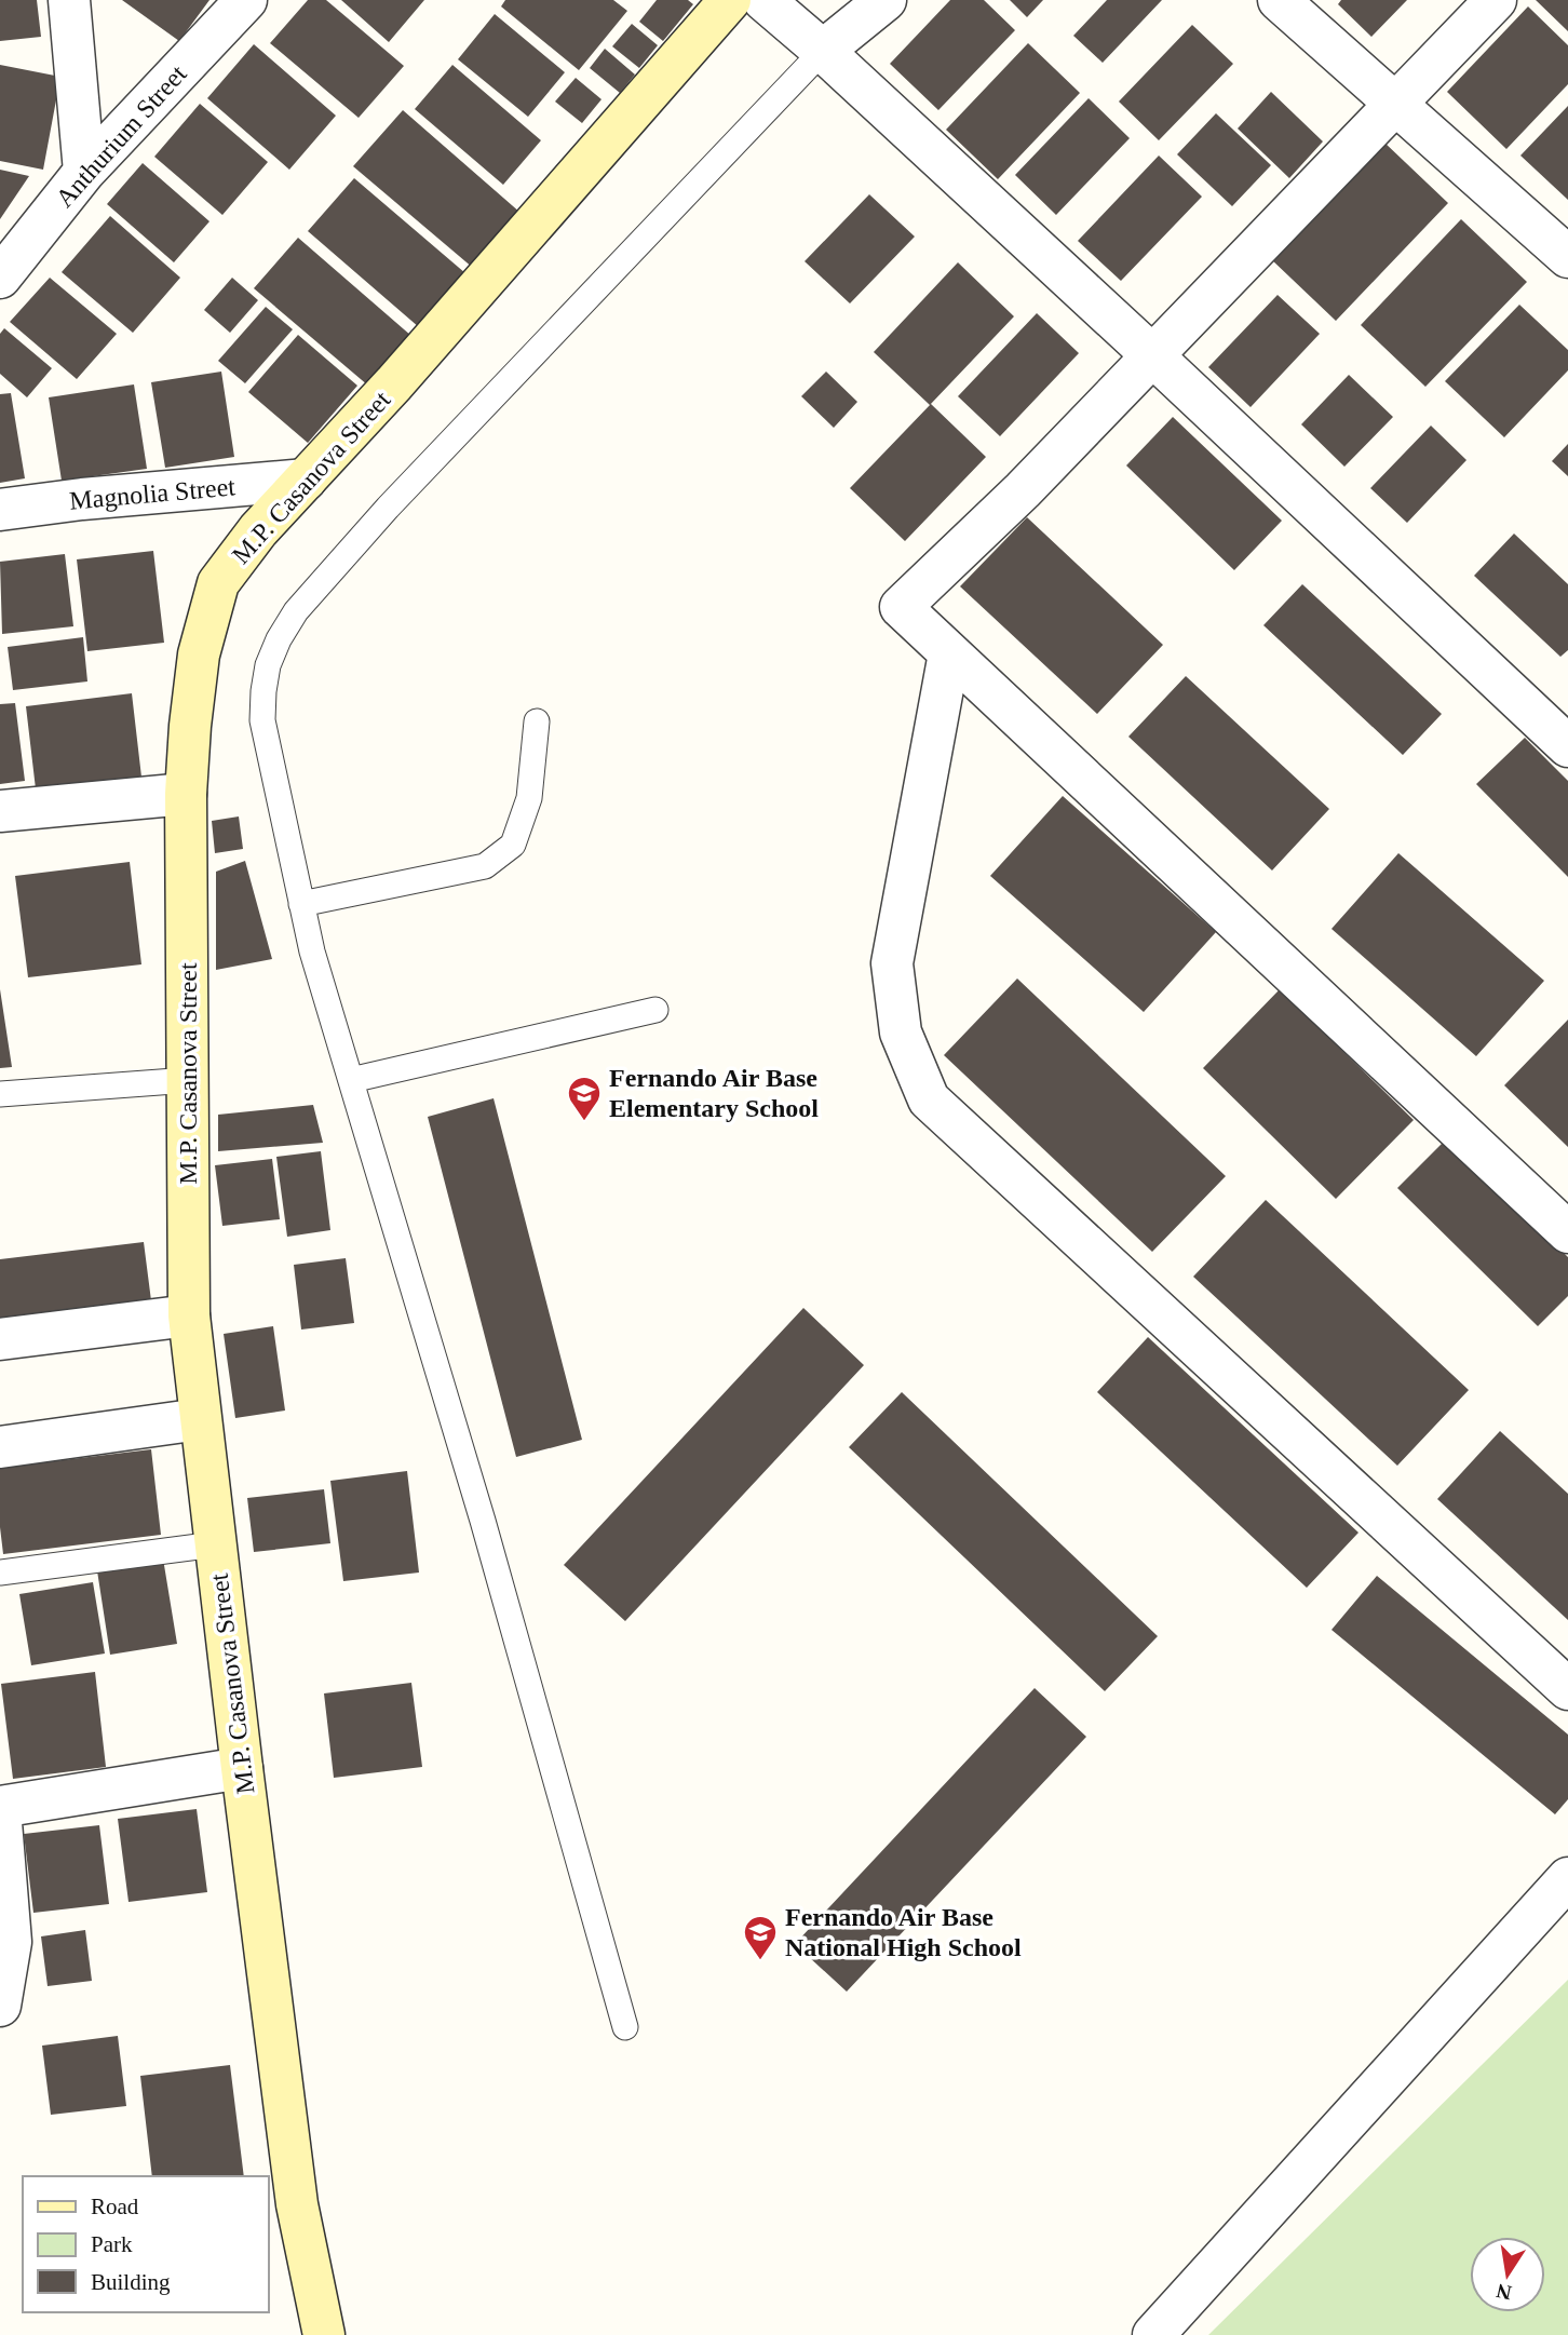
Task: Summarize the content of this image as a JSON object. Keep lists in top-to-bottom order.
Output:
{
  "streets": {
    "street": ["Anthurium Street", "M.P. Casanova Street", "Magnolia Street"]
  },
  "crossings": [
    ["M.P. Casanova Street", "Magnolia Street"]
  ],
  "places": {
    "school or university": ["Fernando Air Base Elementary School", "Fernando Air Base National High School"]
  },
  "legend": ["Road", "Park", "Building"],
  "north": "bottom"
}
